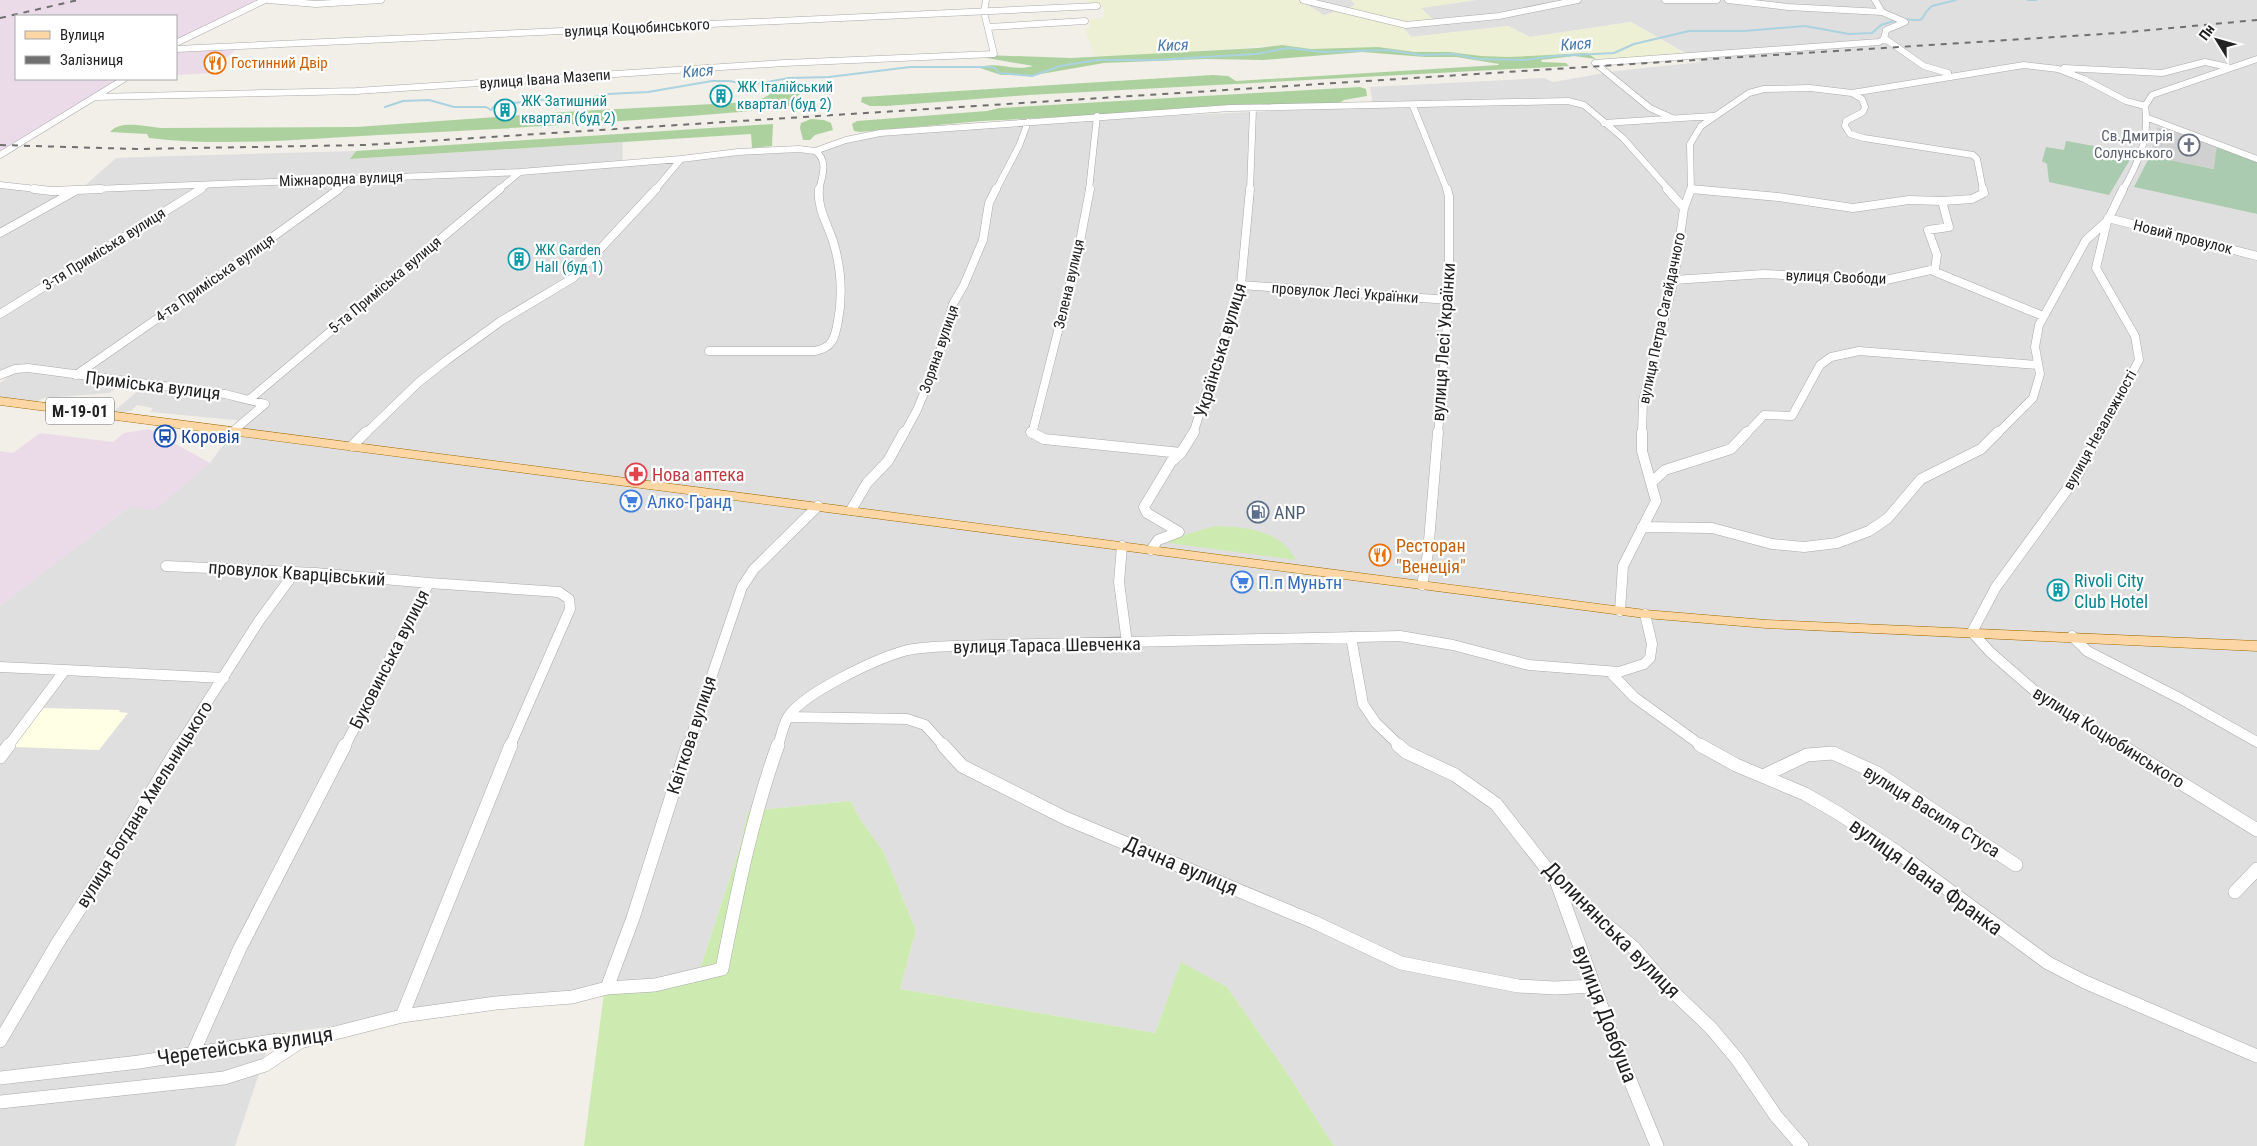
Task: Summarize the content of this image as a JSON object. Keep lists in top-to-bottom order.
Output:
{
  "streets": {
    "main road": ["М-19-01"],
    "street": [
      "вулиця Коцюбинського",
      "вулиця Івана Мазепи",
      "Міжнародна вулиця",
      "Новий провулок",
      "3-тя Приміська вулиця",
      "вулиця Свободи",
      "4-та Приміська вулиця",
      "Зелена вулиця",
      "5-та Приміська вулиця",
      "провулок Лесі Українки",
      "вулиця Петра Сагайдачного",
      "вулиця Лесі Українки",
      "Зоряна вулиця",
      "Українська вулиця",
      "Приміська вулиця",
      "вулиця Незалежності",
      "провулок Кварцівський",
      "вулиця Тараса Шевченка",
      "Буковинська вулиця",
      "Квіткова вулиця",
      "вулиця Богдана Хмельницького",
      "вулиця Василя Стуса",
      "Дачна вулиця",
      "вулиця Івана Франка",
      "Долинянська вулиця",
      "вулиця Довбуша",
      "Черетейська вулиця"
    ]
  },
  "crossings": [
    ["вулиця Коцюбинського", "М-19-01"],
    ["вулиця Коцюбинського", "вулиця Незалежності"],
    ["Міжнародна вулиця", "3-тя Приміська вулиця"],
    ["Міжнародна вулиця", "4-та Приміська вулиця"],
    ["Міжнародна вулиця", "5-та Приміська вулиця"],
    ["Новий провулок", "вулиця Незалежності"],
    ["вулиця Свободи", "вулиця Петра Сагайдачного"],
    ["4-та Приміська вулиця", "Приміська вулиця"],
    ["Зелена вулиця", "Українська вулиця"],
    ["5-та Приміська вулиця", "Приміська вулиця"],
    ["провулок Лесі Українки", "вулиця Лесі Українки"],
    ["провулок Лесі Українки", "Українська вулиця"],
    ["вулиця Петра Сагайдачного", "М-19-01"],
    ["вулиця Петра Сагайдачного", "вулиця Незалежності"],
    ["вулиця Лесі Українки", "М-19-01"],
    ["Зоряна вулиця", "М-19-01"],
    ["Українська вулиця", "М-19-01"],
    ["М-19-01", "вулиця Незалежності"],
    ["М-19-01", "вулиця Тараса Шевченка"],
    ["М-19-01", "Квіткова вулиця"],
    ["провулок Кварцівський", "Буковинська вулиця"],
    ["провулок Кварцівський", "вулиця Богдана Хмельницького"],
    ["вулиця Тараса Шевченка", "Квіткова вулиця"],
    ["вулиця Тараса Шевченка", "Дачна вулиця"],
    ["вулиця Тараса Шевченка", "вулиця Івана Франка"],
    ["вулиця Тараса Шевченка", "Долинянська вулиця"],
    ["вулиця Тараса Шевченка", "Черетейська вулиця"],
    ["Буковинська вулиця", "Черетейська вулиця"],
    ["Квіткова вулиця", "Черетейська вулиця"],
    ["вулиця Василя Стуса", "вулиця Івана Франка"],
    ["Дачна вулиця", "вулиця Довбуша"],
    ["Долинянська вулиця", "вулиця Довбуша"]
  ],
  "water": ["Кися"],
  "places": {
    "restaurant": ["Гостинний Двір", "Ресторан \"Венеція\""],
    "building": [
      "ЖК Італійський квартал (буд 2)",
      "ЖК Затишний квартал (буд 2)",
      "ЖК Garden Hall (буд 1)",
      "Rivoli Сity Сlub Hotel"
    ],
    "church": ["Св.Дмитрія Солунського"],
    "bus stop": ["Коровія"],
    "pharmacy": ["Нова аптека"],
    "supermarket": ["Алко-Гранд", "П.п Муньтн"],
    "fuel station": ["ANP"]
  },
  "legend": ["Вулиця", "Залізниця"],
  "north": "top left"
}
